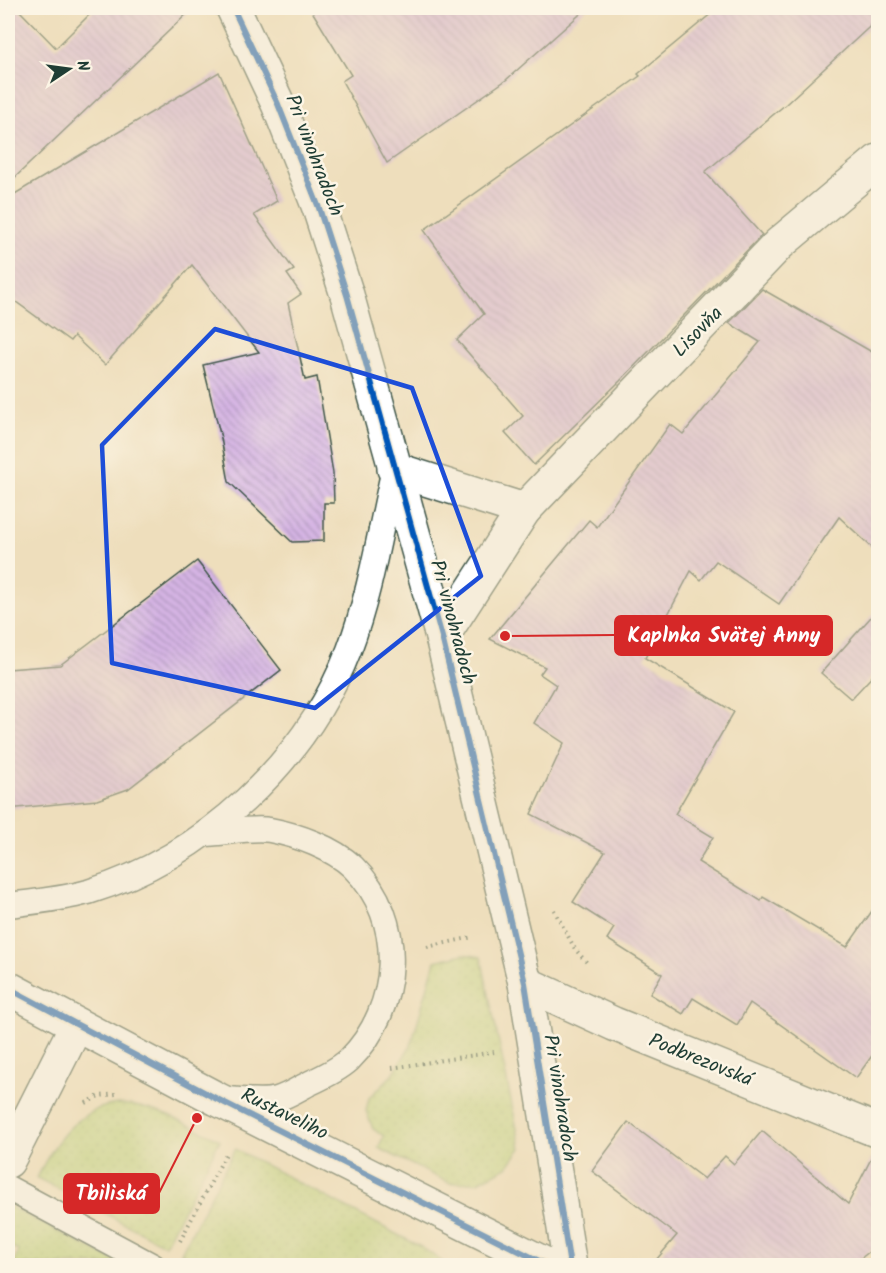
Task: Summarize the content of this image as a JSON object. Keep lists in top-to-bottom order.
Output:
{
  "streets": {
    "street": [
      "Pri vinohradoch",
      "Lisovňa",
      "Podbrezovská",
      "Rustaveliho"
    ]
  },
  "crossings": [
    ["Pri vinohradoch", "Lisovňa"],
    ["Pri vinohradoch", "Podbrezovská"]
  ],
  "places": ["Kaplnka Svätej Anny", "Tbiliská"],
  "north": "right"
}
